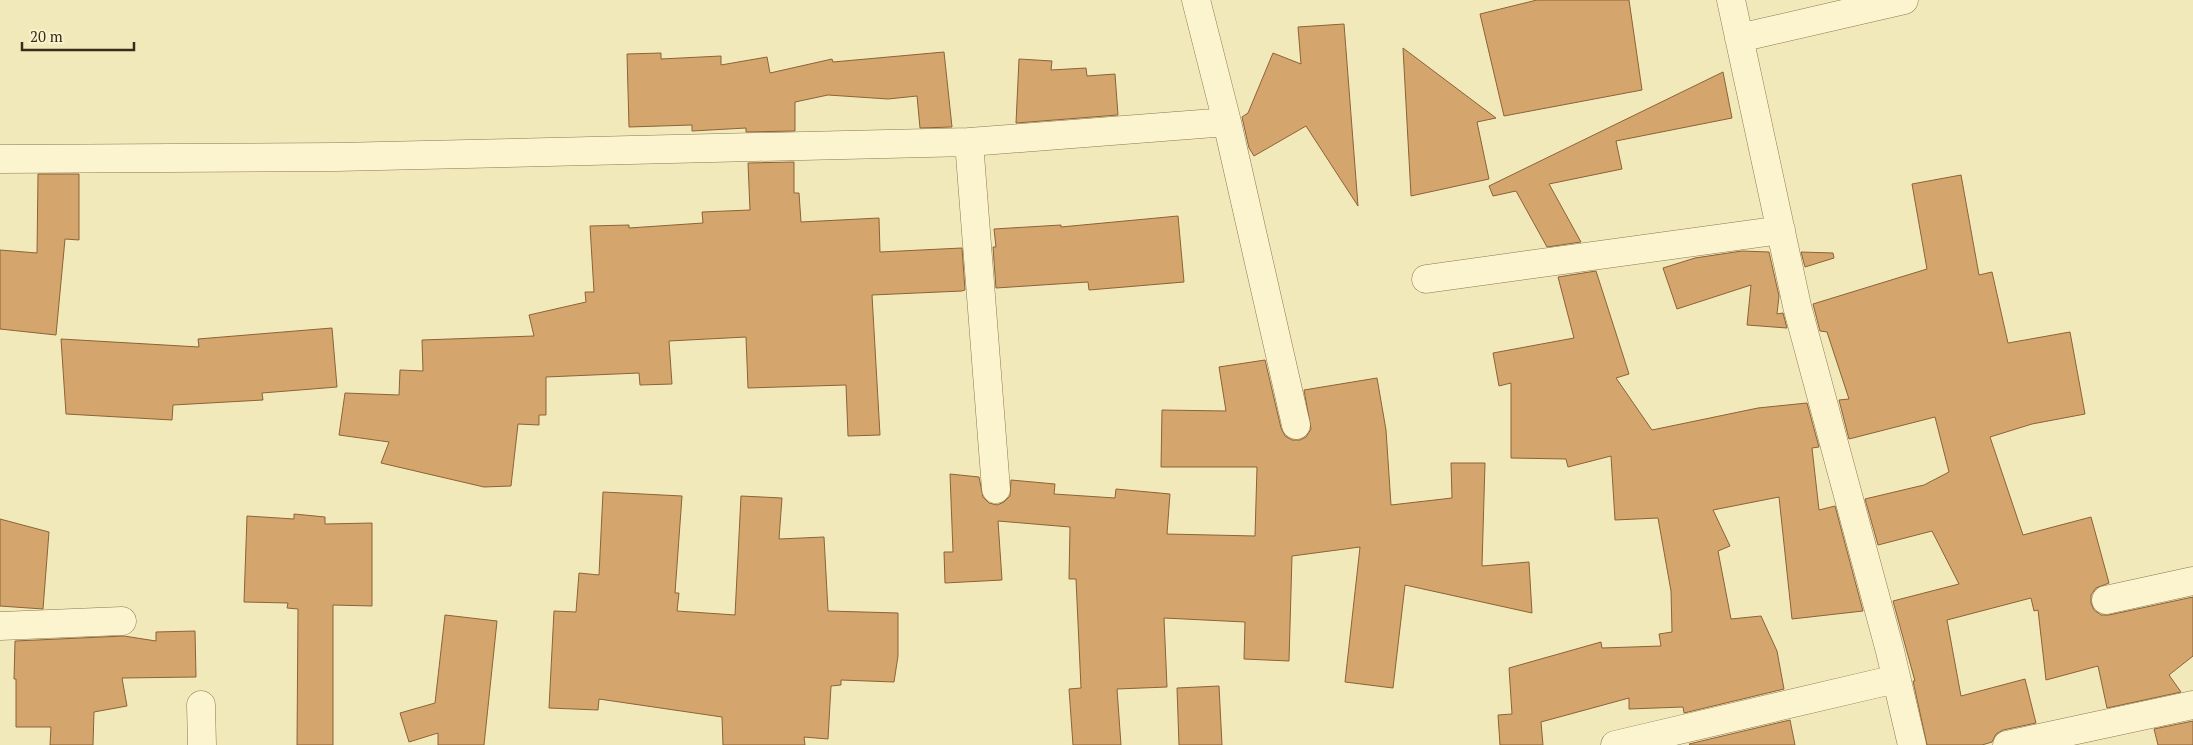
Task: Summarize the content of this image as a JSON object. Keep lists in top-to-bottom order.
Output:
{
  "scale_bar": "20 m"
}
